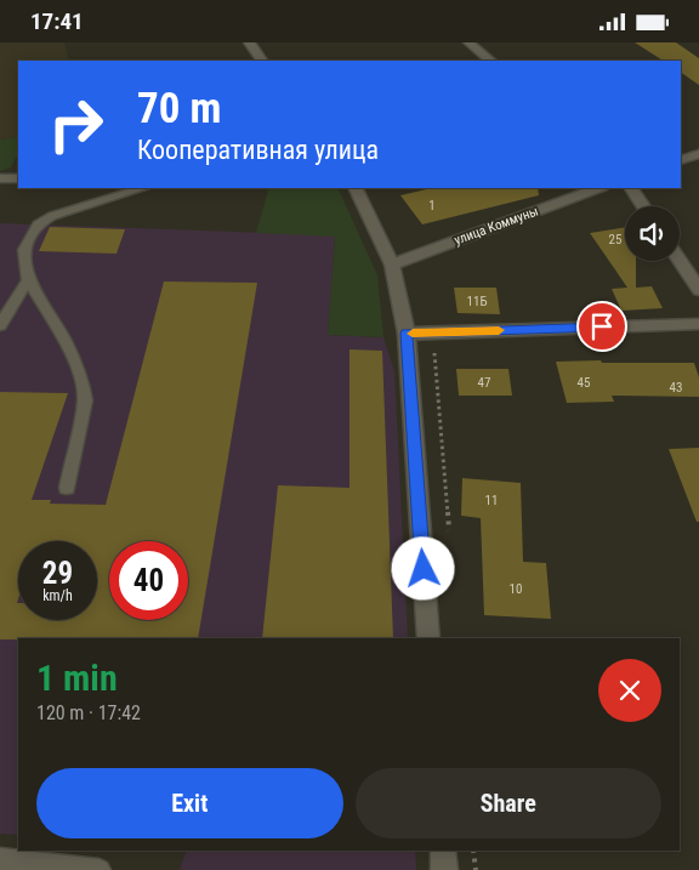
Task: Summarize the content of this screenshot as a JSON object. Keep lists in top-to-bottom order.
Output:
{
  "streets": {
    "street": ["улица Коммуны"]
  },
  "house_numbers": [
    "1",
    "25",
    "11Б",
    "47",
    "45",
    "43",
    "11",
    "10"
  ],
  "page": {
    "status": "17:41",
    "turn": ["70 m", "Кооперативная улица"],
    "speed": "29 km/h",
    "limit": "40",
    "heading": ["1 min", "120 m · 17:42"],
    "buttons": ["Exit", "Share"]
  }
}
